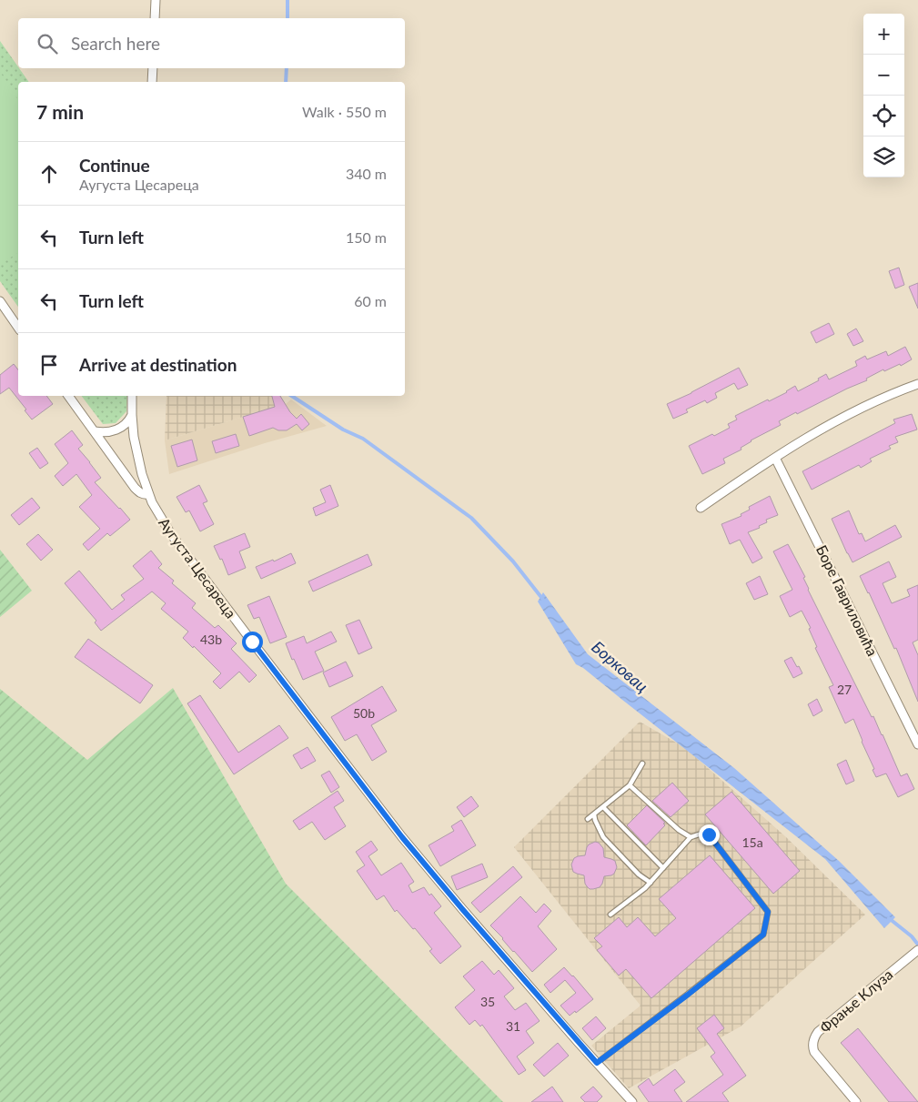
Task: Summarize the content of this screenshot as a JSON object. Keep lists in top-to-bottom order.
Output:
{
  "streets": {
    "street": ["Аугуста Цесареца", "Боре Гавриловића", "Фрање Клуза"]
  },
  "water": ["Борковац"],
  "house_numbers": [
    "43b",
    "27",
    "50b",
    "15a",
    "35",
    "31"
  ],
  "page": {
    "map_buttons": ["+", "−"],
    "search": "Search here",
    "heading": ["7 min", "Walk · 550 m"],
    "list": [
      ["Continue", "Аугуста Цесареца", "340 m"],
      ["Turn left", "150 m"],
      ["Turn left", "60 m"],
      "Arrive at destination"
    ]
  }
}
